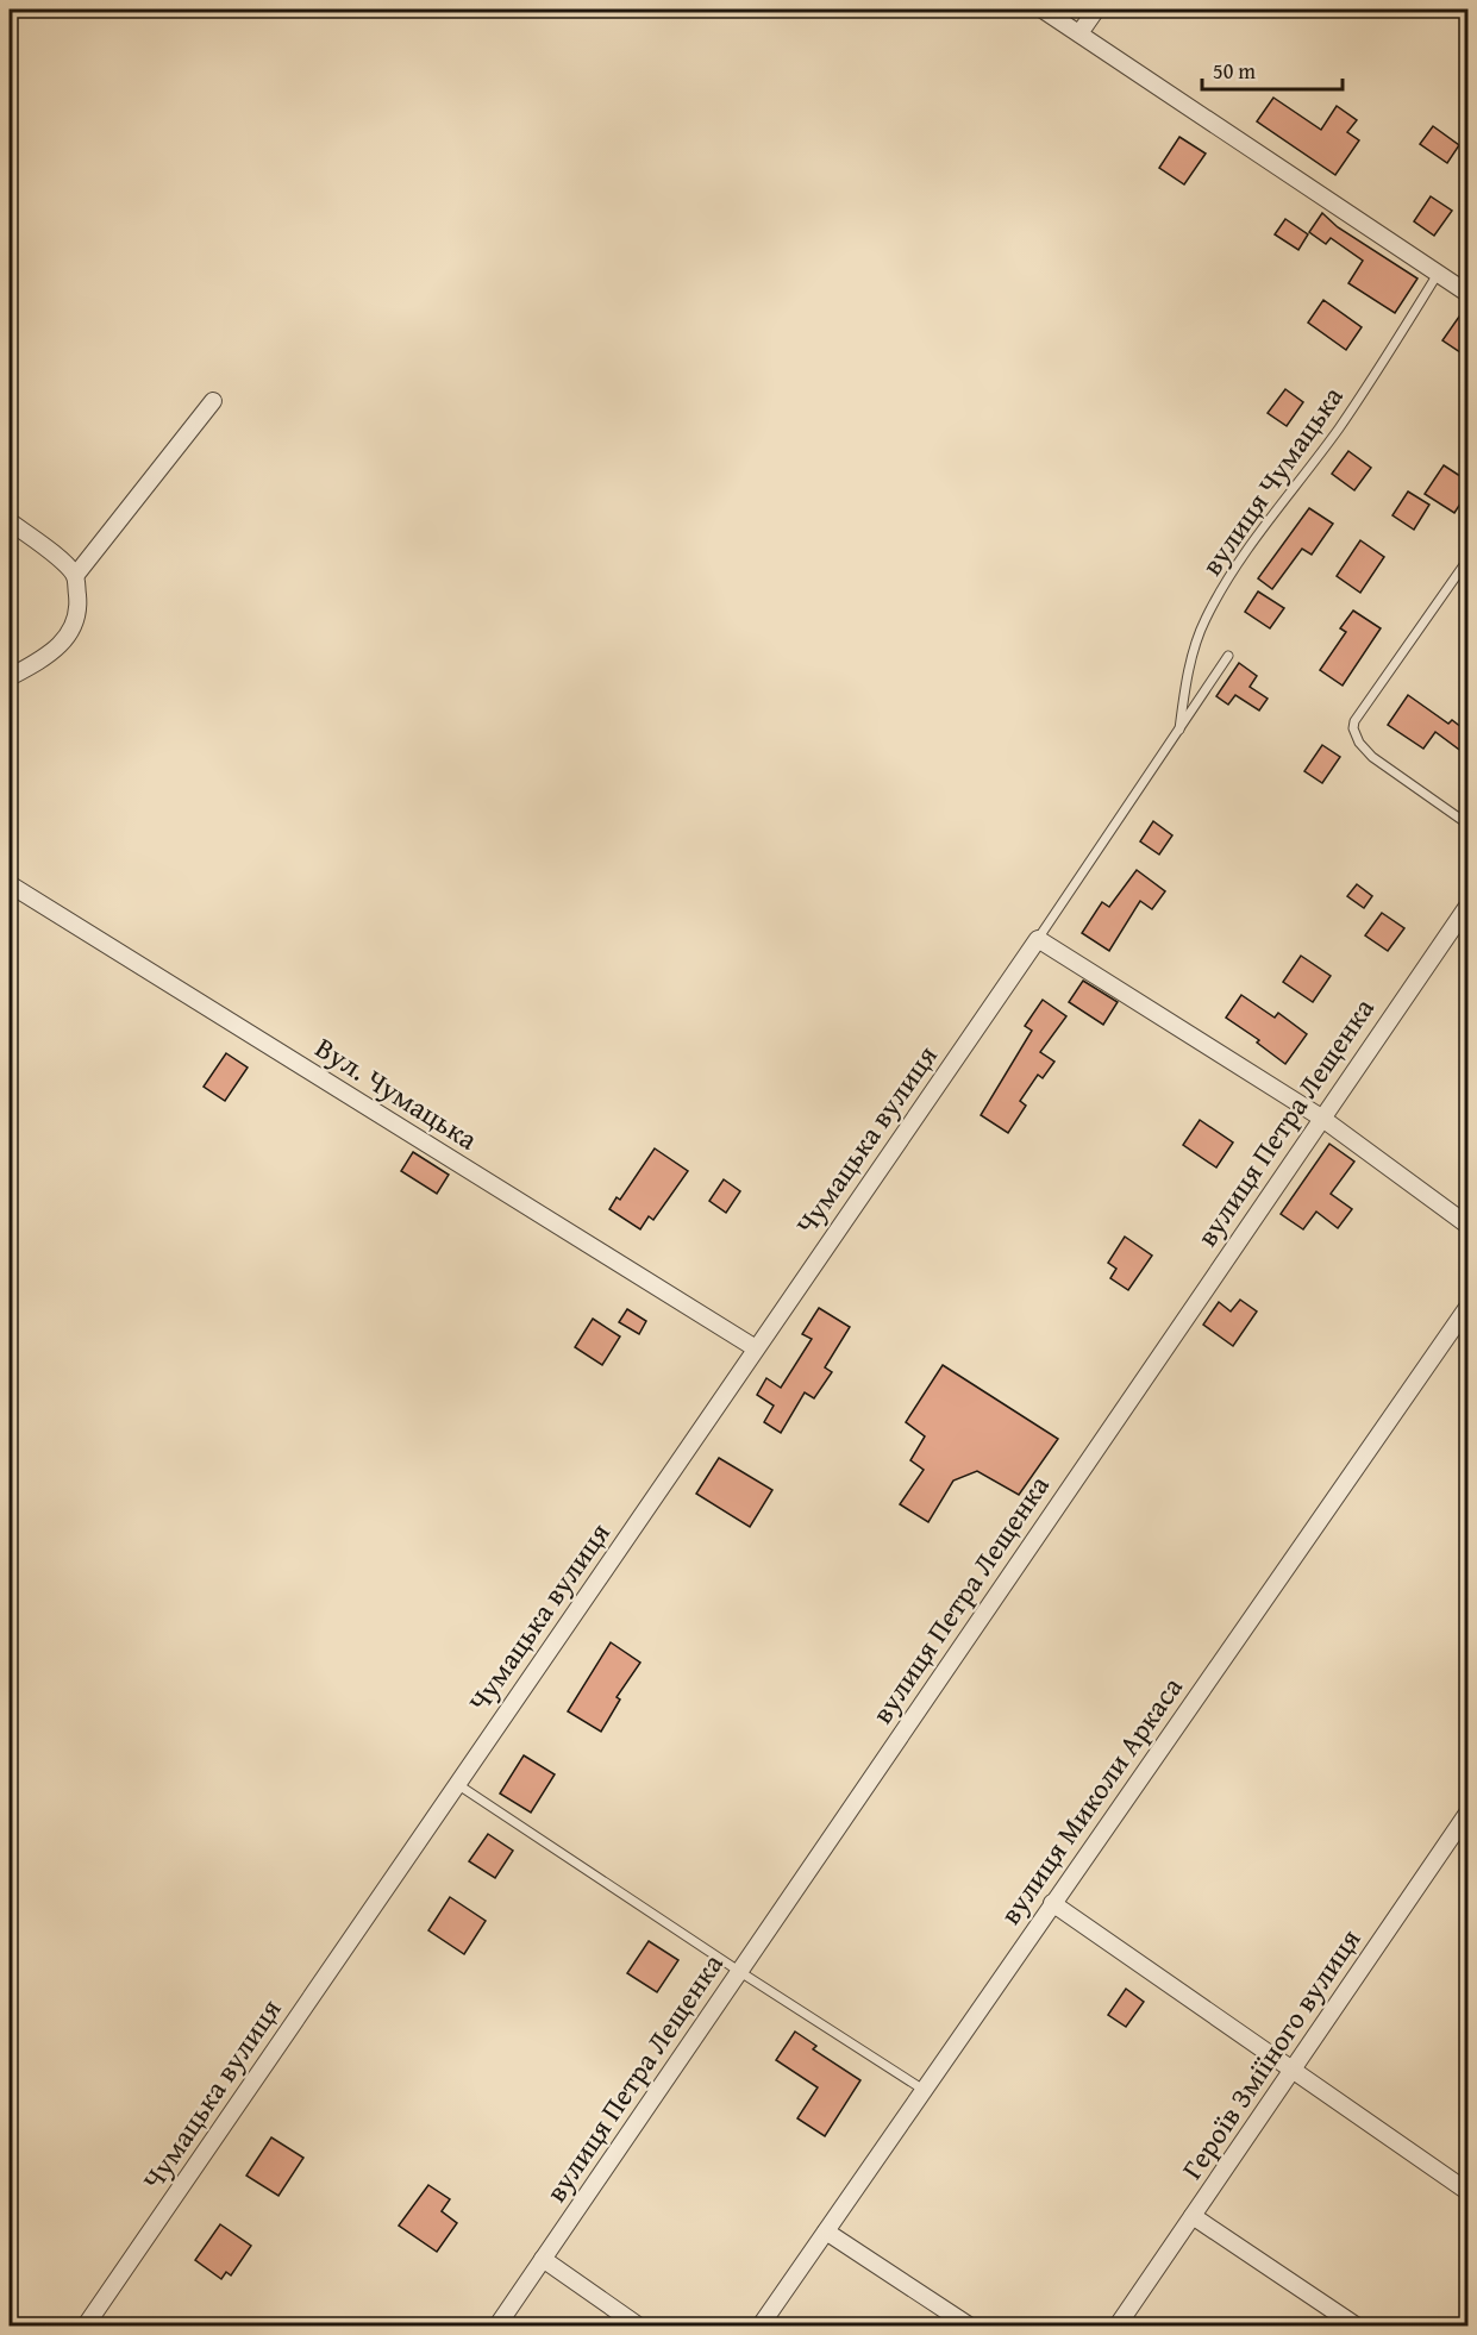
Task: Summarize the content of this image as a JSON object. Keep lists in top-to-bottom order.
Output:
{
  "streets": {
    "street": [
      "Вул. Чумацька",
      "вулиця Петра Лещенка",
      "Чумацька вулиця",
      "вулиця Миколи Аркаса",
      "Героїв Зміїного вулиця"
    ],
    "lane": ["вулиця Чумацька"]
  },
  "crossings": [
    ["Вул. Чумацька", "Чумацька вулиця"]
  ],
  "scale_bar": "50 m"
}
